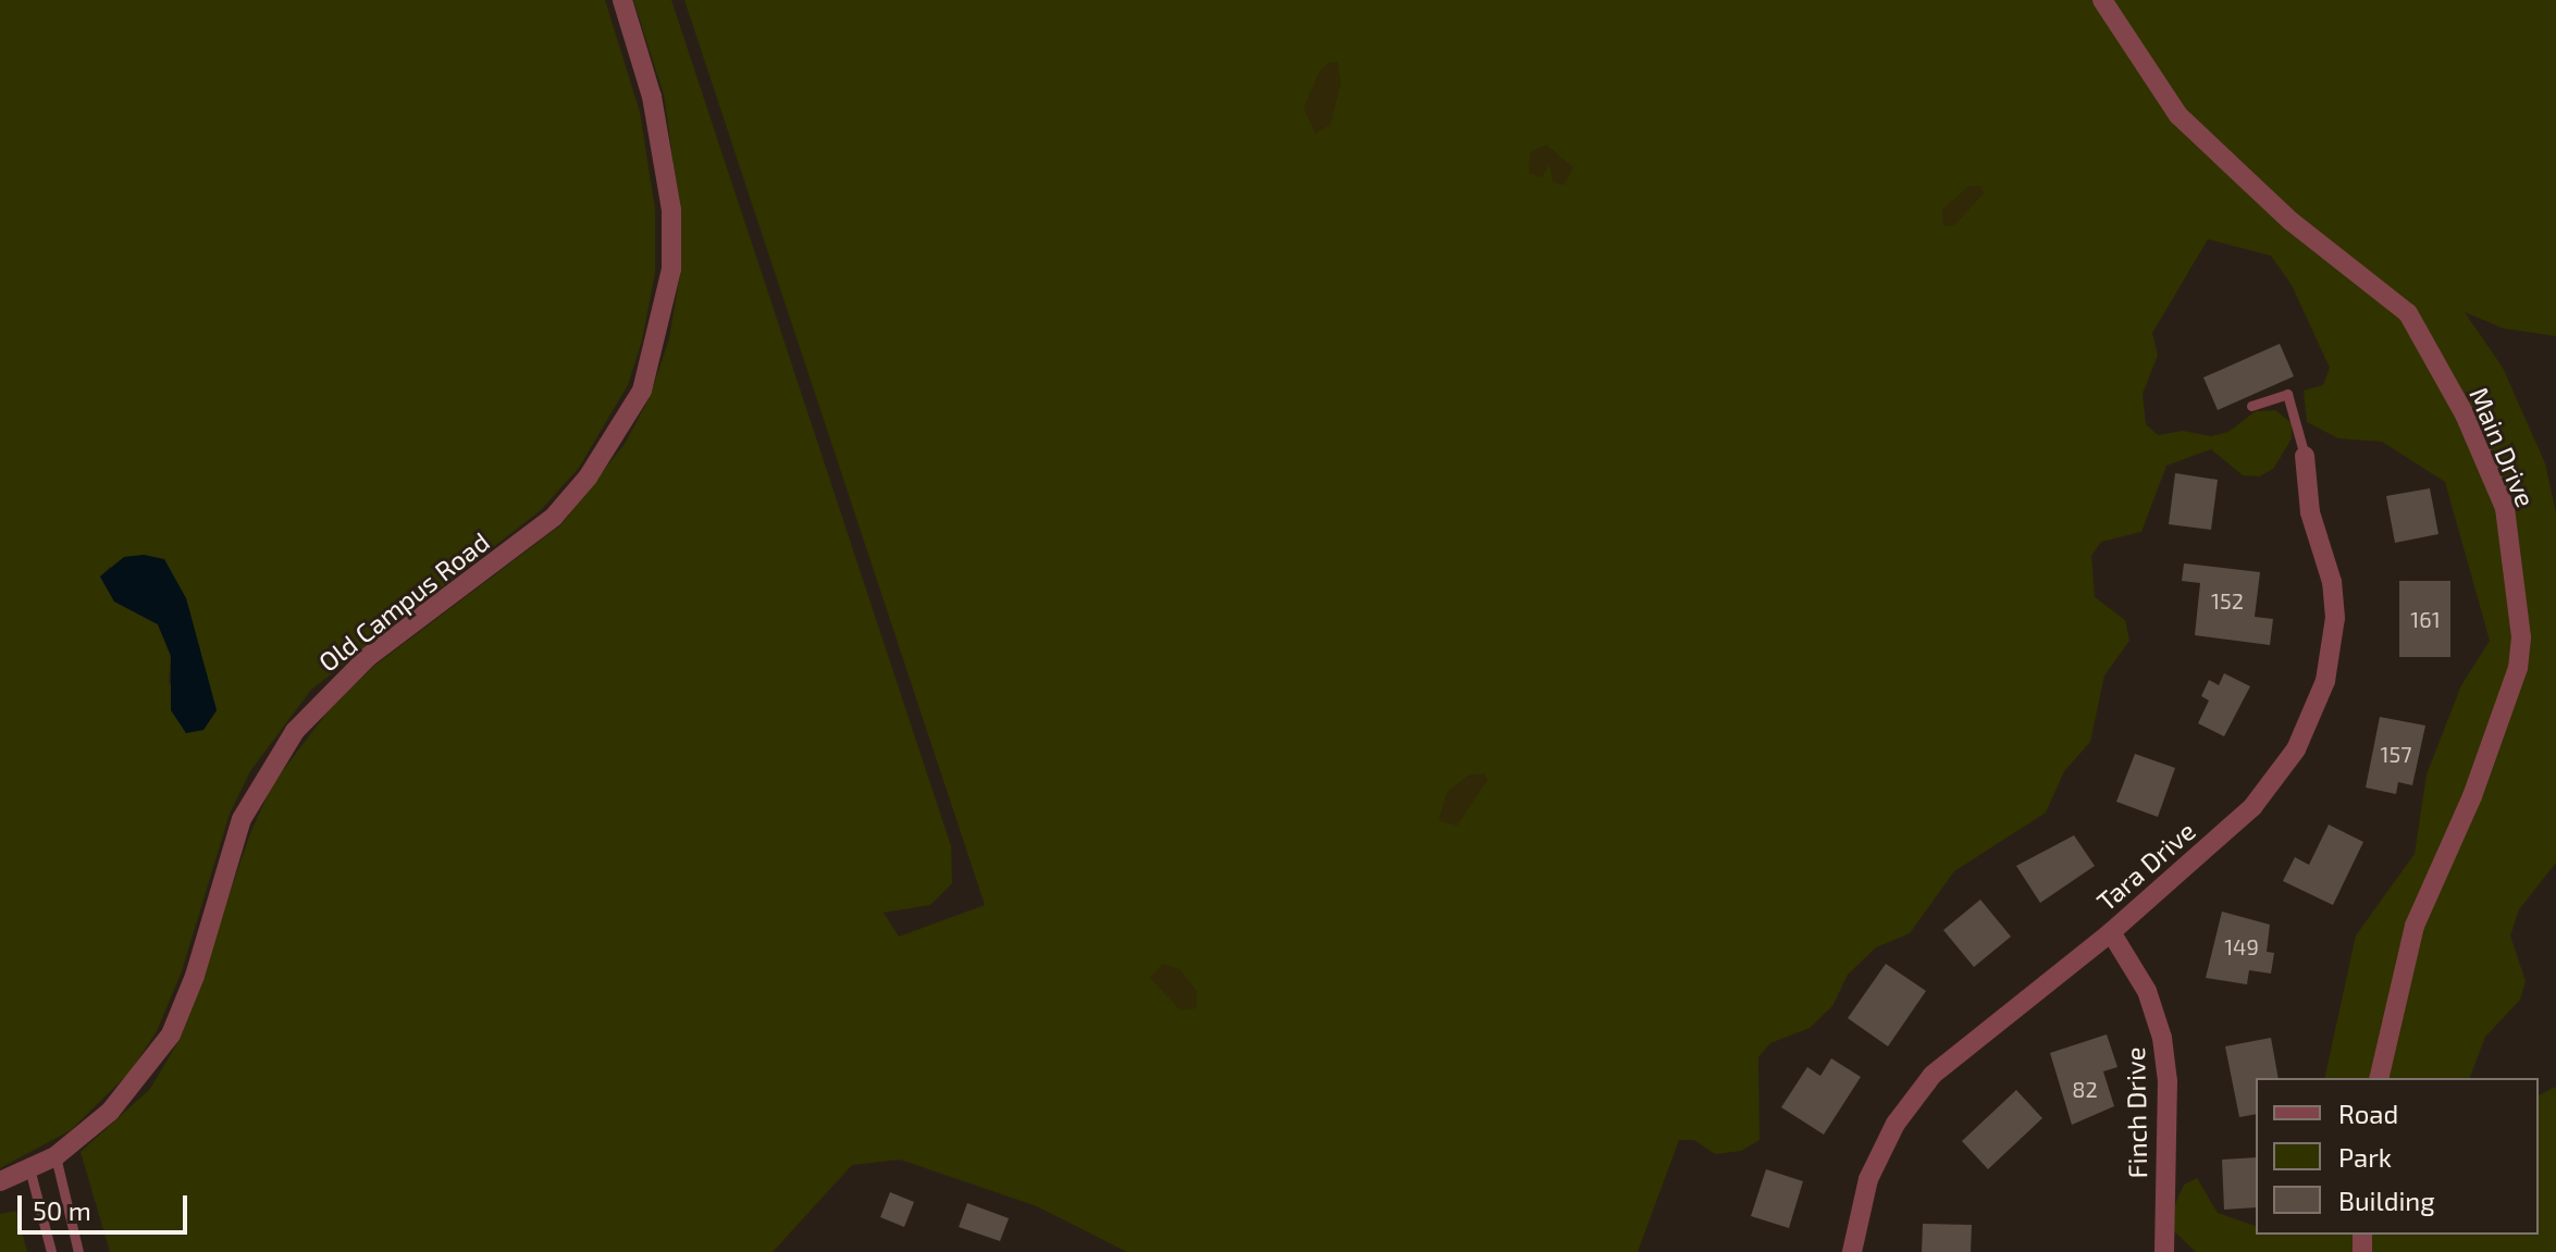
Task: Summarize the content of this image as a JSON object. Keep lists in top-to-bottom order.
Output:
{
  "streets": {
    "street": [
      "Main Drive",
      "Old Campus Road",
      "Tara Drive",
      "Finch Drive"
    ]
  },
  "crossings": [
    ["Tara Drive", "Finch Drive"]
  ],
  "house_numbers": [
    "152",
    "161",
    "157",
    "149",
    "82"
  ],
  "legend": ["Road", "Park", "Building"],
  "scale_bar": "50 m"
}
